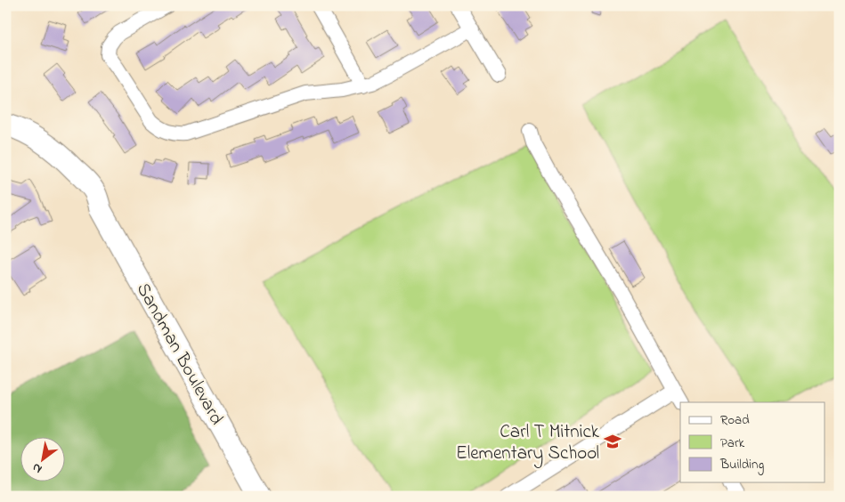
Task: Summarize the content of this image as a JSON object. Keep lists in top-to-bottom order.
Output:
{
  "streets": {
    "highway": ["Sandman Boulevard"]
  },
  "places": {
    "school or university": ["Carl T Mitnick Elementary School"]
  },
  "legend": ["Road", "Park", "Building"],
  "north": "bottom left"
}
